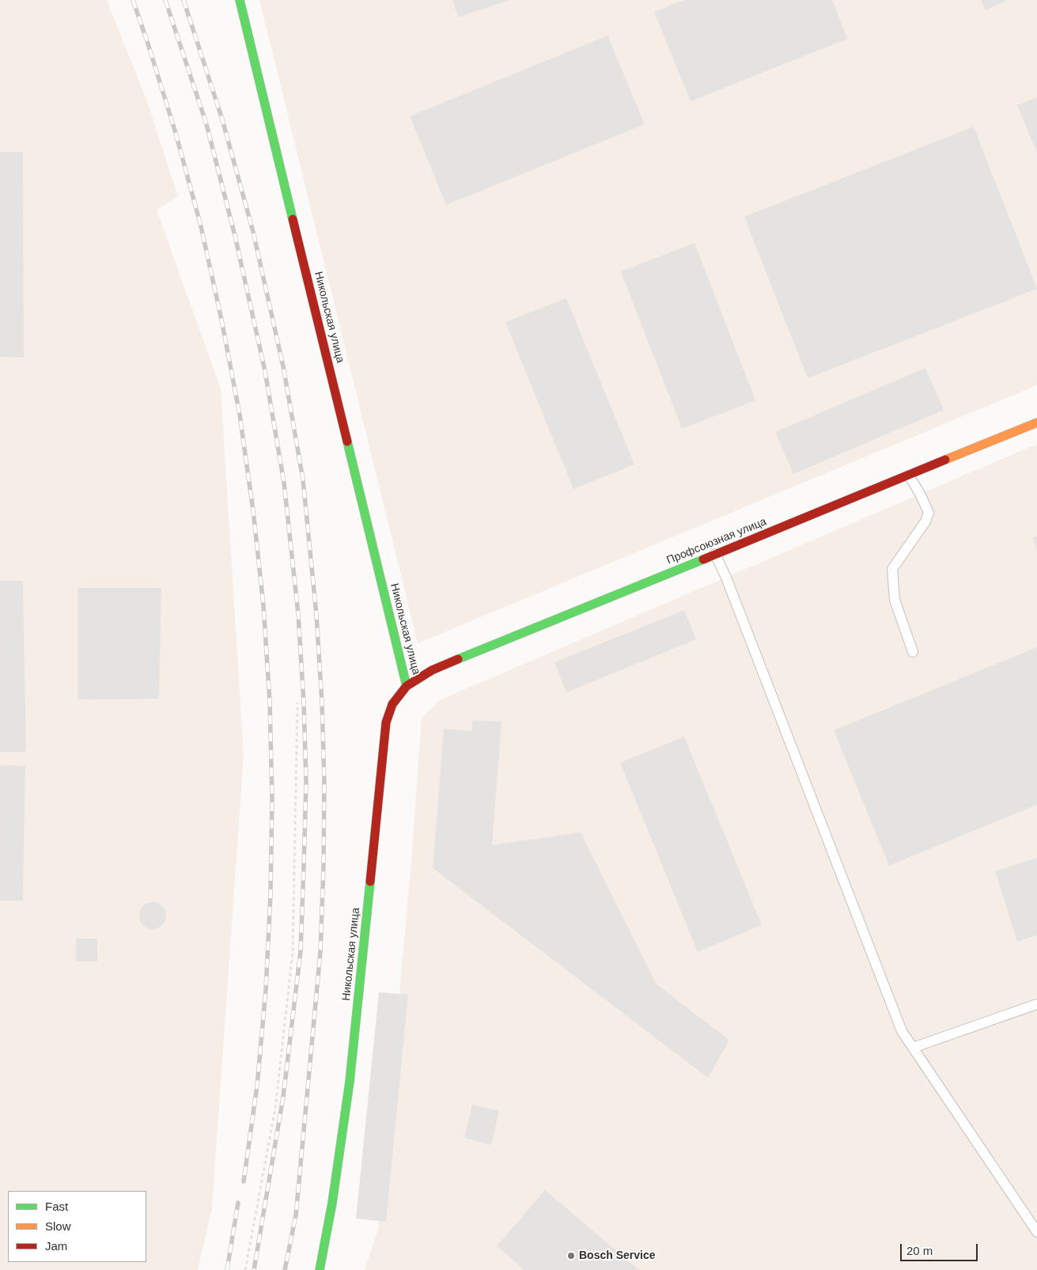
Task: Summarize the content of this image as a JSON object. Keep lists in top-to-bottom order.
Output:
{
  "streets": {
    "street": ["Никольская улица", "Профсоюзная улица"]
  },
  "crossings": [
    ["Никольская улица", "Профсоюзная улица"]
  ],
  "places": ["Bosch Service"],
  "legend": ["Fast", "Slow", "Jam"],
  "scale_bar": "20 m"
}
